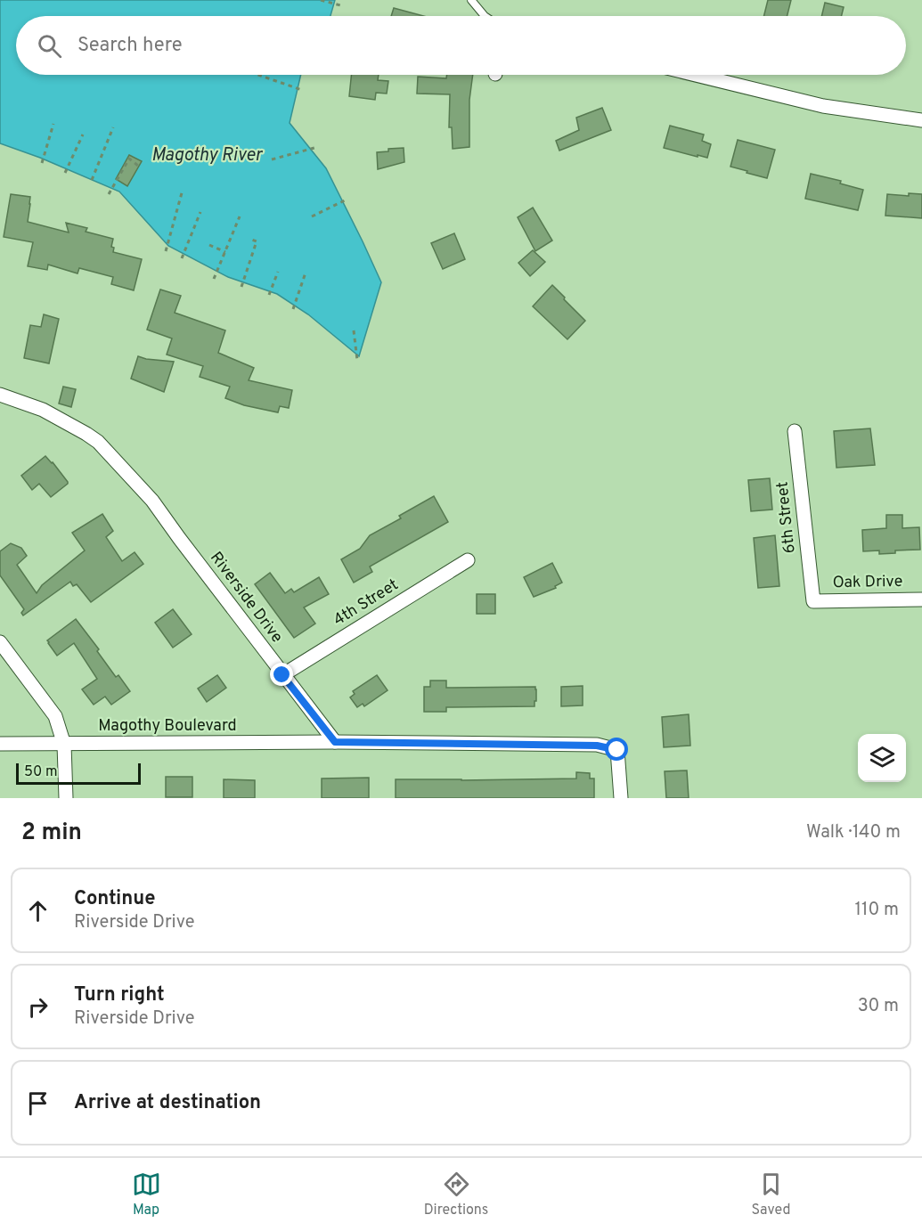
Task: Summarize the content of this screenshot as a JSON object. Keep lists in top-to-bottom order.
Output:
{
  "streets": {
    "street": [
      "6th Street",
      "Oak Drive",
      "Riverside Drive",
      "4th Street",
      "Magothy Boulevard"
    ]
  },
  "crossings": [
    ["6th Street", "Oak Drive"],
    ["Riverside Drive", "4th Street"],
    ["Riverside Drive", "Magothy Boulevard"]
  ],
  "water": ["Magothy River"],
  "scale_bar": "50 m",
  "page": {
    "search": "Search here",
    "scale": "50 m",
    "heading": ["2 min", "Walk · 140 m"],
    "list": [
      ["Continue", "Riverside Drive", "110 m"],
      ["Turn right", "Riverside Drive", "30 m"],
      "Arrive at destination"
    ],
    "nav": ["Map", "Directions", "Saved"]
  }
}
